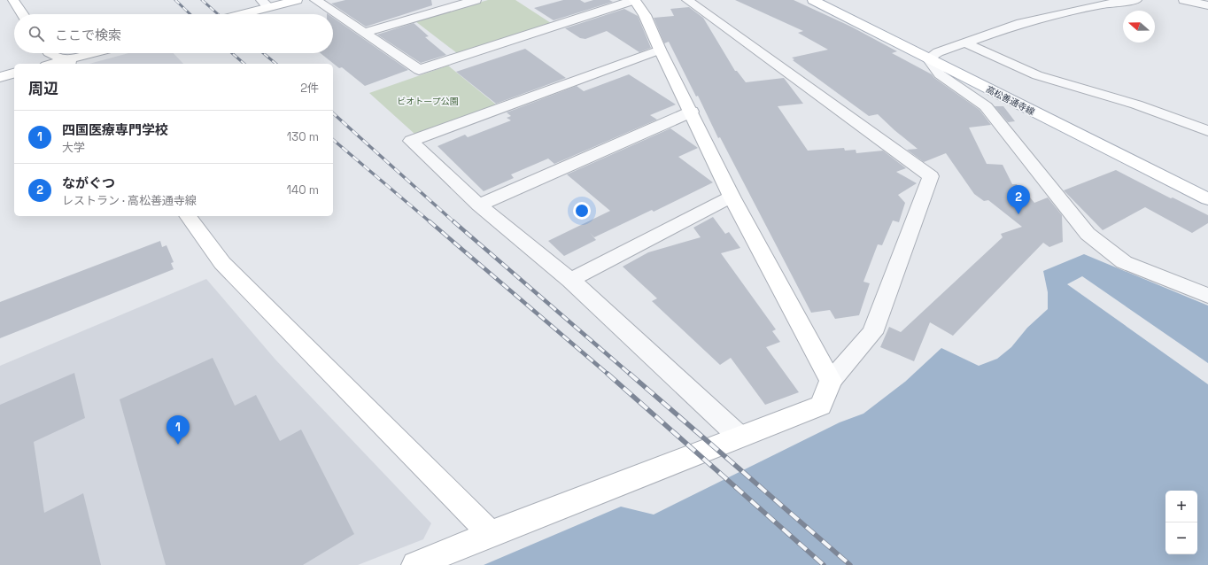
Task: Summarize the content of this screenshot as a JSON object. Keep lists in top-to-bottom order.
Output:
{
  "streets": {
    "street": ["高松善通寺線"]
  },
  "parks": ["ビオトープ公園"],
  "north": "left",
  "page": {
    "search": "ここで検索",
    "heading": ["周辺", "2件"],
    "list": [
      {
        "mark": "1",
        "name": "四国医療専門学校",
        "note": "大学",
        "value": "130 m"
      },
      {
        "mark": "2",
        "name": "ながぐつ",
        "note": "レストラン · 高松善通寺線",
        "value": "140 m"
      }
    ],
    "pins": ["2", "1"],
    "map_buttons": ["+", "−"]
  }
}
